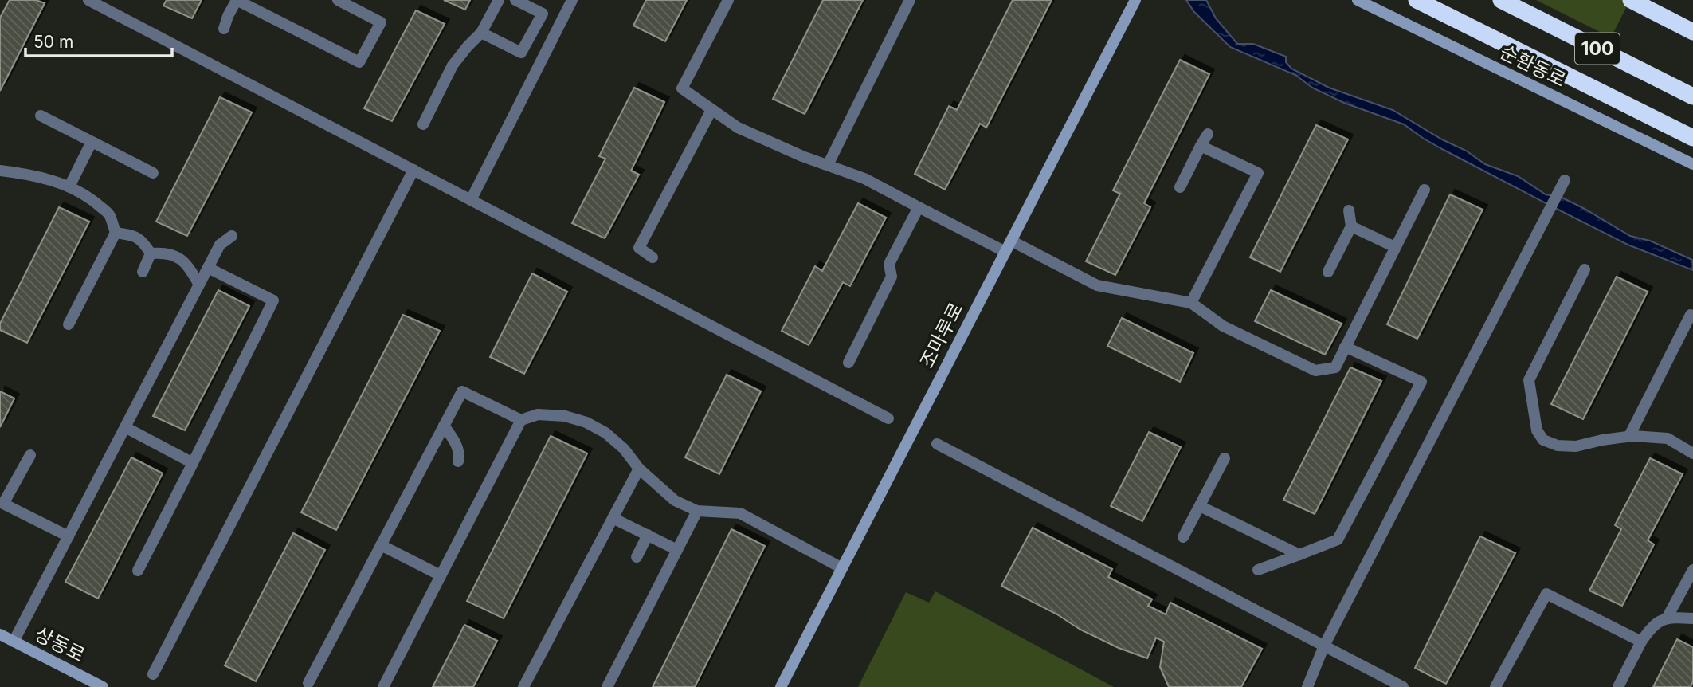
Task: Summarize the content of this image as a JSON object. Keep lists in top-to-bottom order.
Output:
{
  "streets": {
    "highway": ["100"],
    "street": ["순환동로", "조마루로", "상동로"]
  },
  "scale_bar": "50 m"
}
